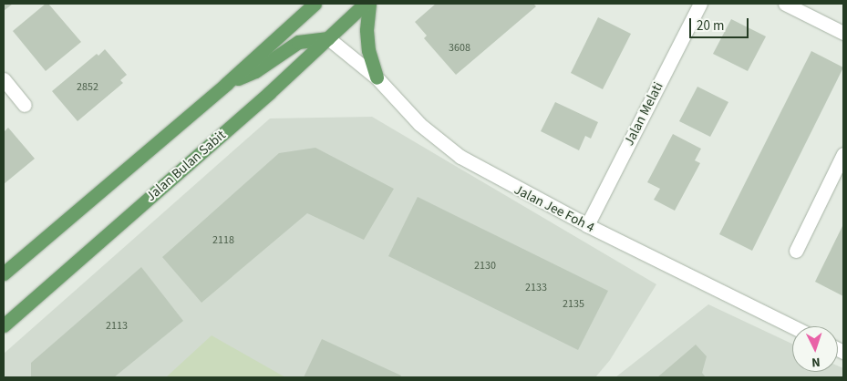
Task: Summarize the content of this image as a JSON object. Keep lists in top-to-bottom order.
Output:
{
  "streets": {
    "main road": ["Jalan Bulan Sabit"],
    "street": ["Jalan Melati", "Jalan Jee Foh 4"]
  },
  "crossings": [
    ["Jalan Melati", "Jalan Jee Foh 4"],
    ["Jalan Bulan Sabit", "Jalan Jee Foh 4"]
  ],
  "house_numbers": [
    "3608",
    "2852",
    "2118",
    "2130",
    "2133",
    "2135",
    "2113"
  ],
  "scale_bar": "20 m",
  "north": "bottom"
}
